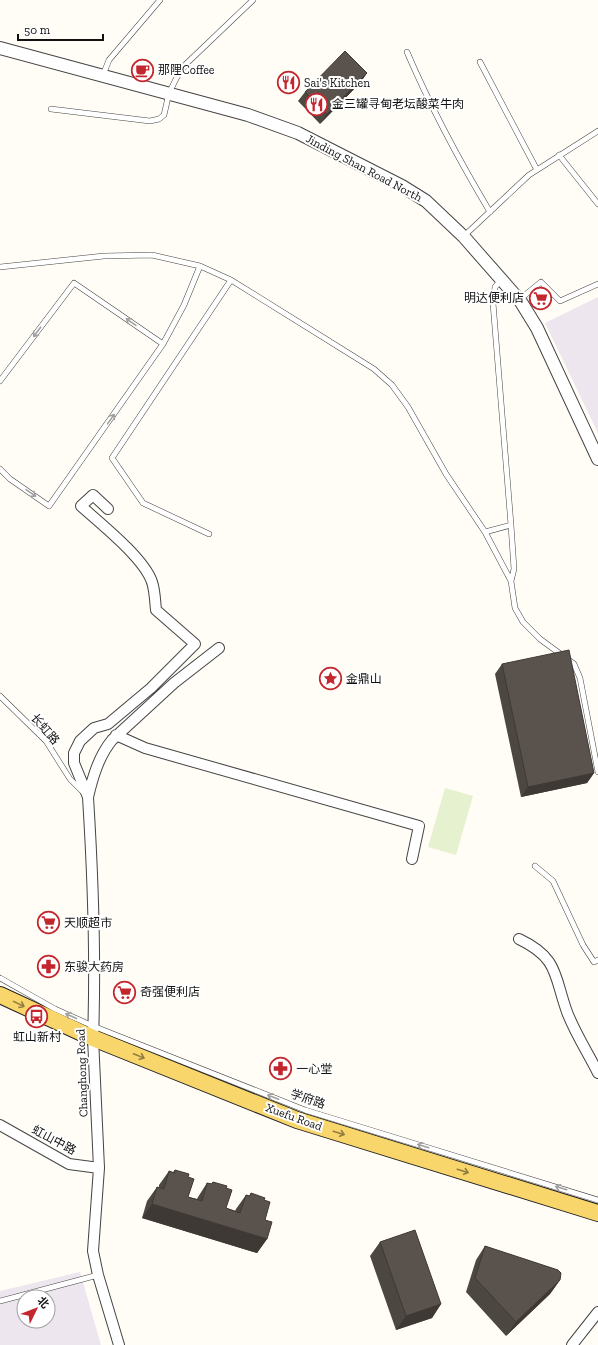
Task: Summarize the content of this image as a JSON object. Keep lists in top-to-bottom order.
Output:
{
  "streets": {
    "main road": ["Xuefu Road"],
    "street": ["Jinding Shan Road North", "Changhong Road", "虹山中路"],
    "lane": ["长虹路", "学府路"]
  },
  "crossings": [
    ["长虹路", "Changhong Road"],
    ["Changhong Road", "学府路"],
    ["Changhong Road", "Xuefu Road"],
    ["Changhong Road", "虹山中路"],
    ["学府路", "Xuefu Road"]
  ],
  "one_way": ["学府路", "Xuefu Road"],
  "places": {
    "cafe": ["那䧉Coffee"],
    "restaurant": ["Sai's Kitchen", "金三罐寻甸老坛酸菜牛肉"],
    "supermarket": ["明达便利店", "天顺超市", "奇强便利店"],
    "place": ["金鼎山"],
    "pharmacy": ["东骏大药房", "一心堂"],
    "bus stop": ["虹山新村"]
  },
  "scale_bar": "50 m",
  "north": "top right"
}
